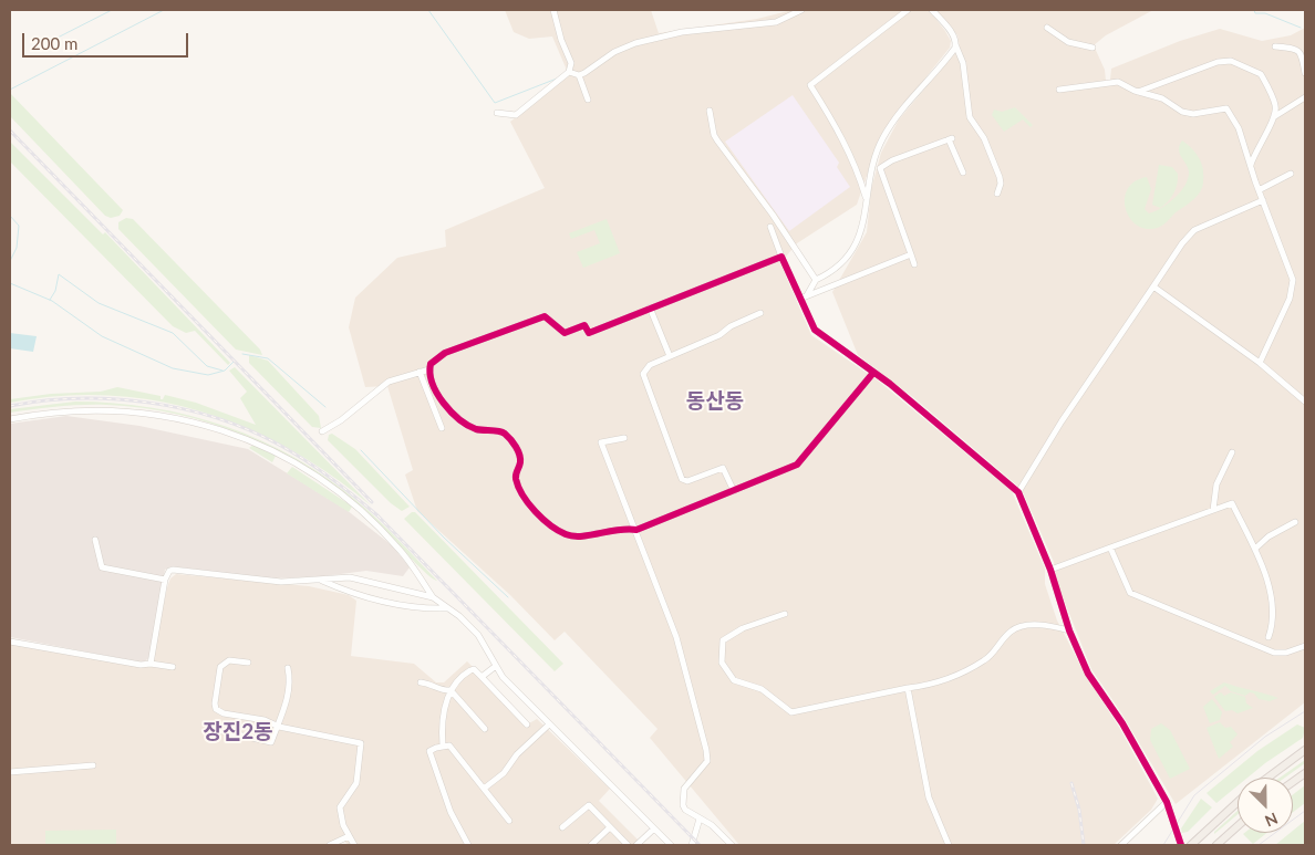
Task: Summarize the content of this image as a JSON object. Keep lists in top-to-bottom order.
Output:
{
  "districts": ["동산동", "장진2동"],
  "scale_bar": "200 m",
  "north": "bottom right"
}
